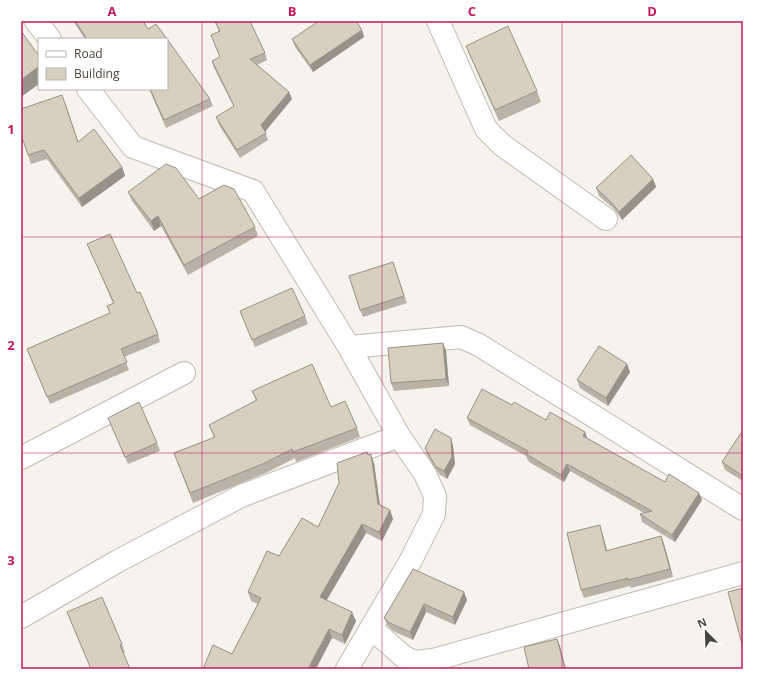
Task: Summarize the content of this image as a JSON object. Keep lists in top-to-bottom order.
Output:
{
  "legend": ["Road", "Building"],
  "north": "top left",
  "grid": {
    "columns": [
      "A",
      "B",
      "C",
      "D"
    ],
    "rows": ["1", "2", "3"]
  }
}
